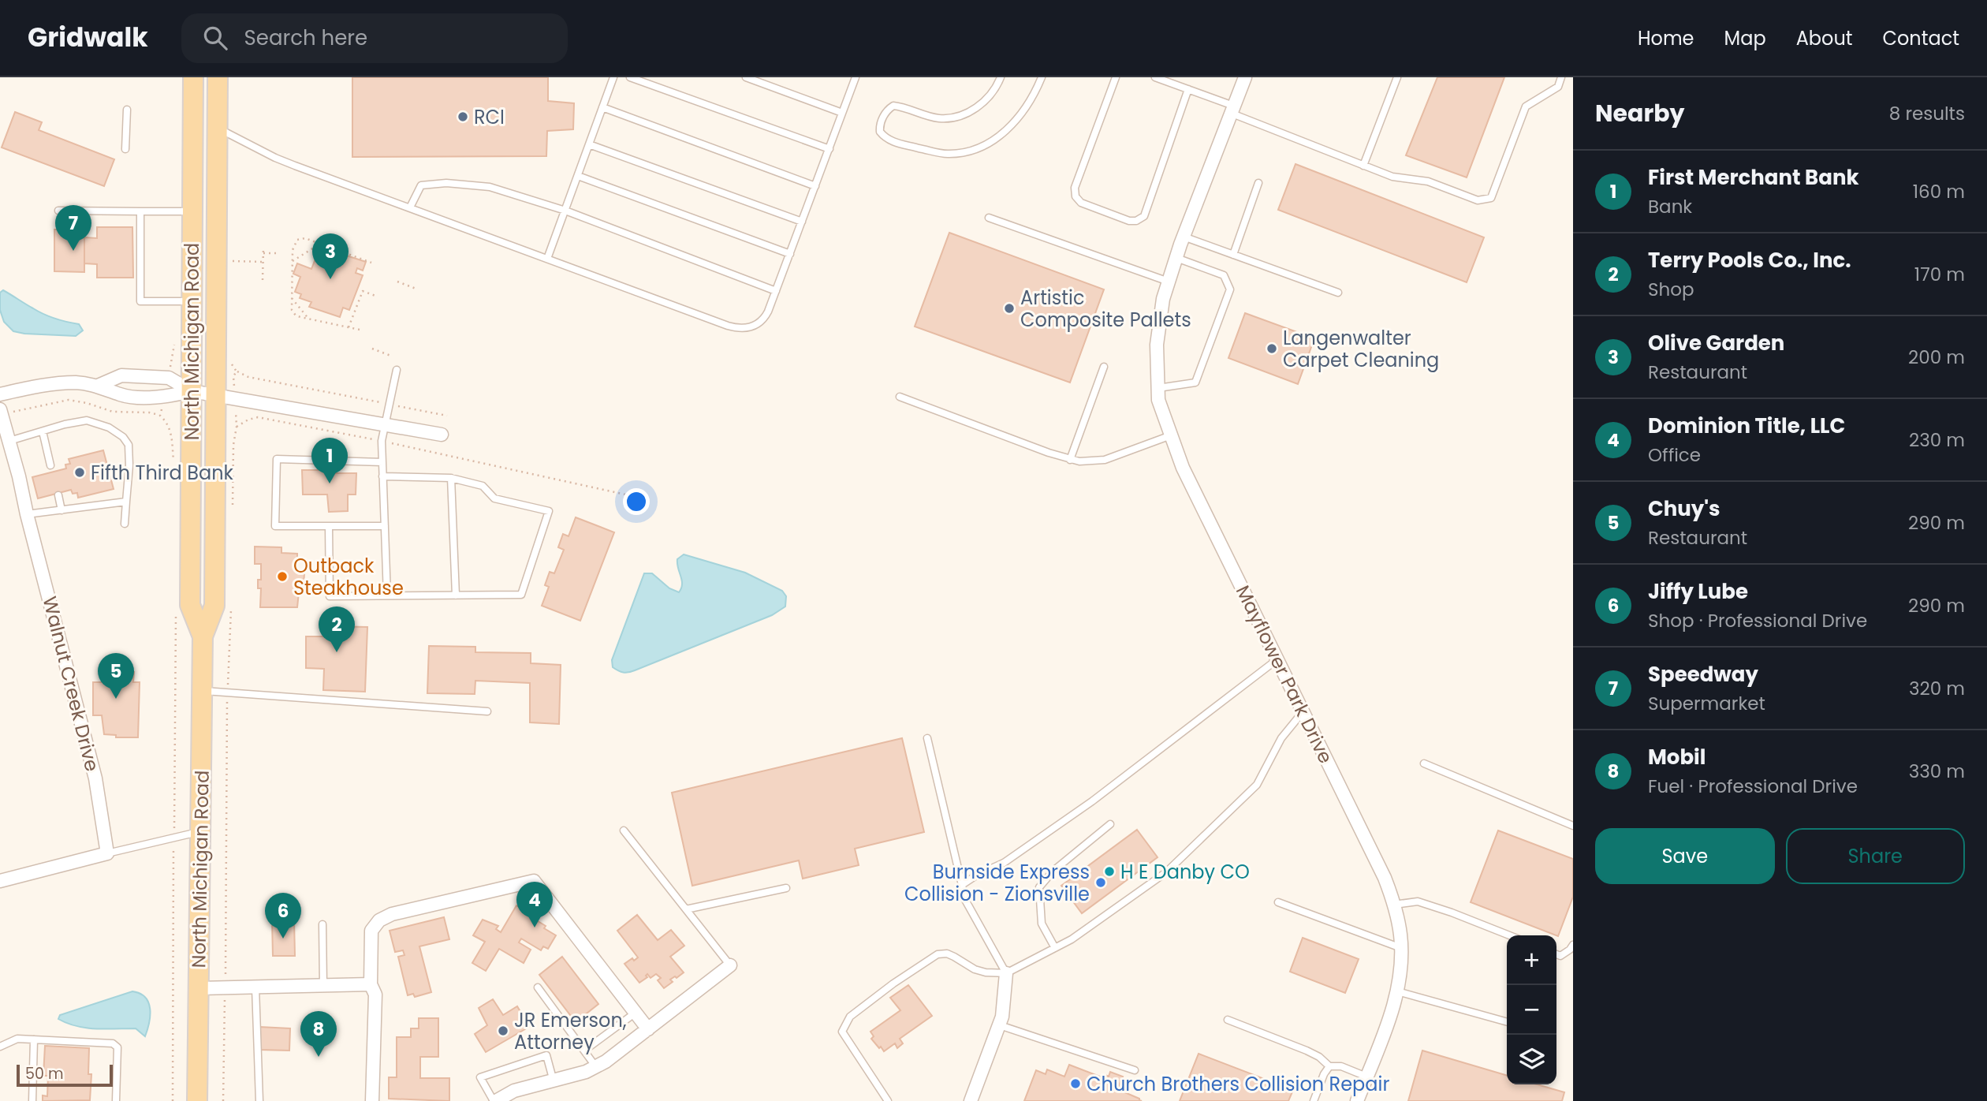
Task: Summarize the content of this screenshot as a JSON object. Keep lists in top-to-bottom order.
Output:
{
  "streets": {
    "main road": ["North Michigan Road"],
    "street": ["Mayflower Park Drive", "Walnut Creek Drive"]
  },
  "places": [
    "RCI",
    "Artistic Composite Pallets",
    "Langenwalter Carpet Cleaning",
    "Fifth Third Bank",
    "Outback Steakhouse",
    "H E Danby CO",
    "Burnside Express Collision - Zionsville",
    "JR Emerson, Attorney",
    "Church Brothers Collision Repair"
  ],
  "scale_bar": "50 m",
  "page": {
    "header": "Gridwalk",
    "search": "Search here",
    "nav": [
      "Home",
      "Map",
      "About",
      "Contact"
    ],
    "heading": ["Nearby", "8 results"],
    "list": [
      {
        "mark": "1",
        "name": "First Merchant Bank",
        "note": "Bank",
        "value": "160 m"
      },
      {
        "mark": "2",
        "name": "Terry Pools Co., Inc.",
        "note": "Shop",
        "value": "170 m"
      },
      {
        "mark": "3",
        "name": "Olive Garden",
        "note": "Restaurant",
        "value": "200 m"
      },
      {
        "mark": "4",
        "name": "Dominion Title, LLC",
        "note": "Office",
        "value": "230 m"
      },
      {
        "mark": "5",
        "name": "Chuy's",
        "note": "Restaurant",
        "value": "290 m"
      },
      {
        "mark": "6",
        "name": "Jiffy Lube",
        "note": "Shop · Professional Drive",
        "value": "290 m"
      },
      {
        "mark": "7",
        "name": "Speedway",
        "note": "Supermarket",
        "value": "320 m"
      },
      {
        "mark": "8",
        "name": "Mobil",
        "note": "Fuel · Professional Drive",
        "value": "330 m"
      }
    ],
    "pins": [
      "7",
      "3",
      "1",
      "2",
      "5",
      "4",
      "6",
      "8"
    ],
    "buttons": ["Save", "Share"],
    "map_buttons": ["+", "−"],
    "scale": "50 m"
  }
}
